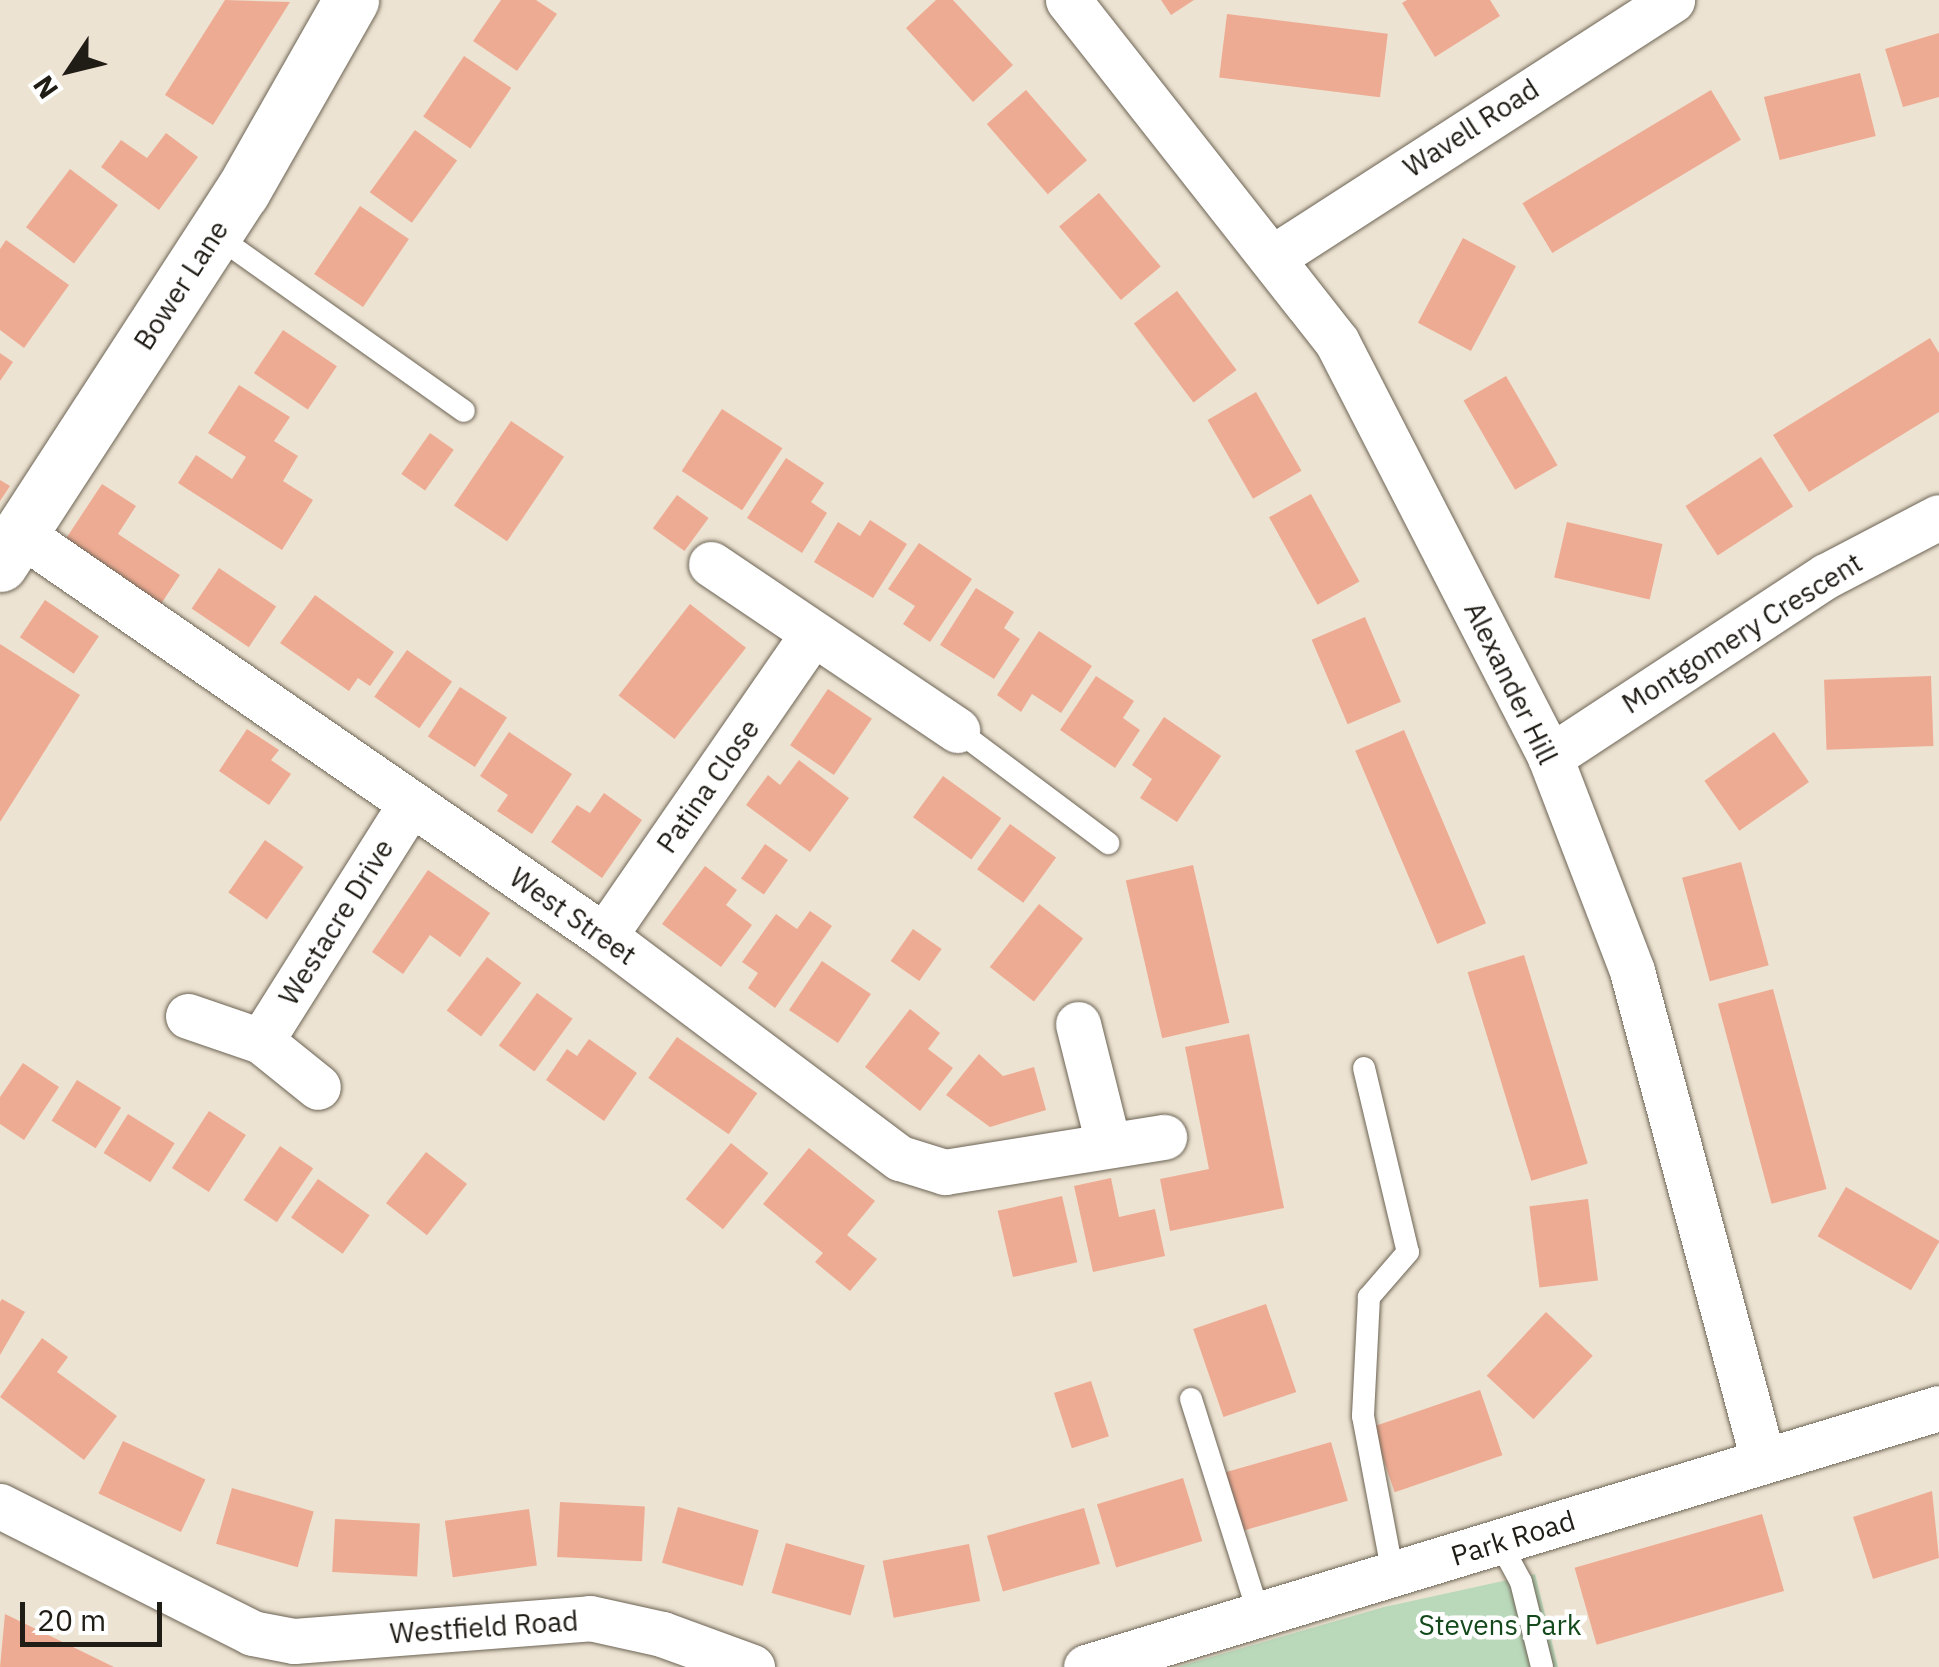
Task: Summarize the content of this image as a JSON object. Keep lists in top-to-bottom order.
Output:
{
  "streets": {
    "street": [
      "Wavell Road",
      "Bower Lane",
      "Montgomery Crescent",
      "Alexander Hill",
      "Patina Close",
      "West Street",
      "Westacre Drive",
      "Park Road",
      "Westfield Road"
    ]
  },
  "crossings": [
    ["Wavell Road", "Alexander Hill"],
    ["Bower Lane", "West Street"],
    ["Montgomery Crescent", "Alexander Hill"],
    ["Alexander Hill", "Park Road"],
    ["Patina Close", "West Street"],
    ["West Street", "Westacre Drive"]
  ],
  "parks": ["Stevens Park"],
  "scale_bar": "20 m",
  "north": "bottom left"
}
